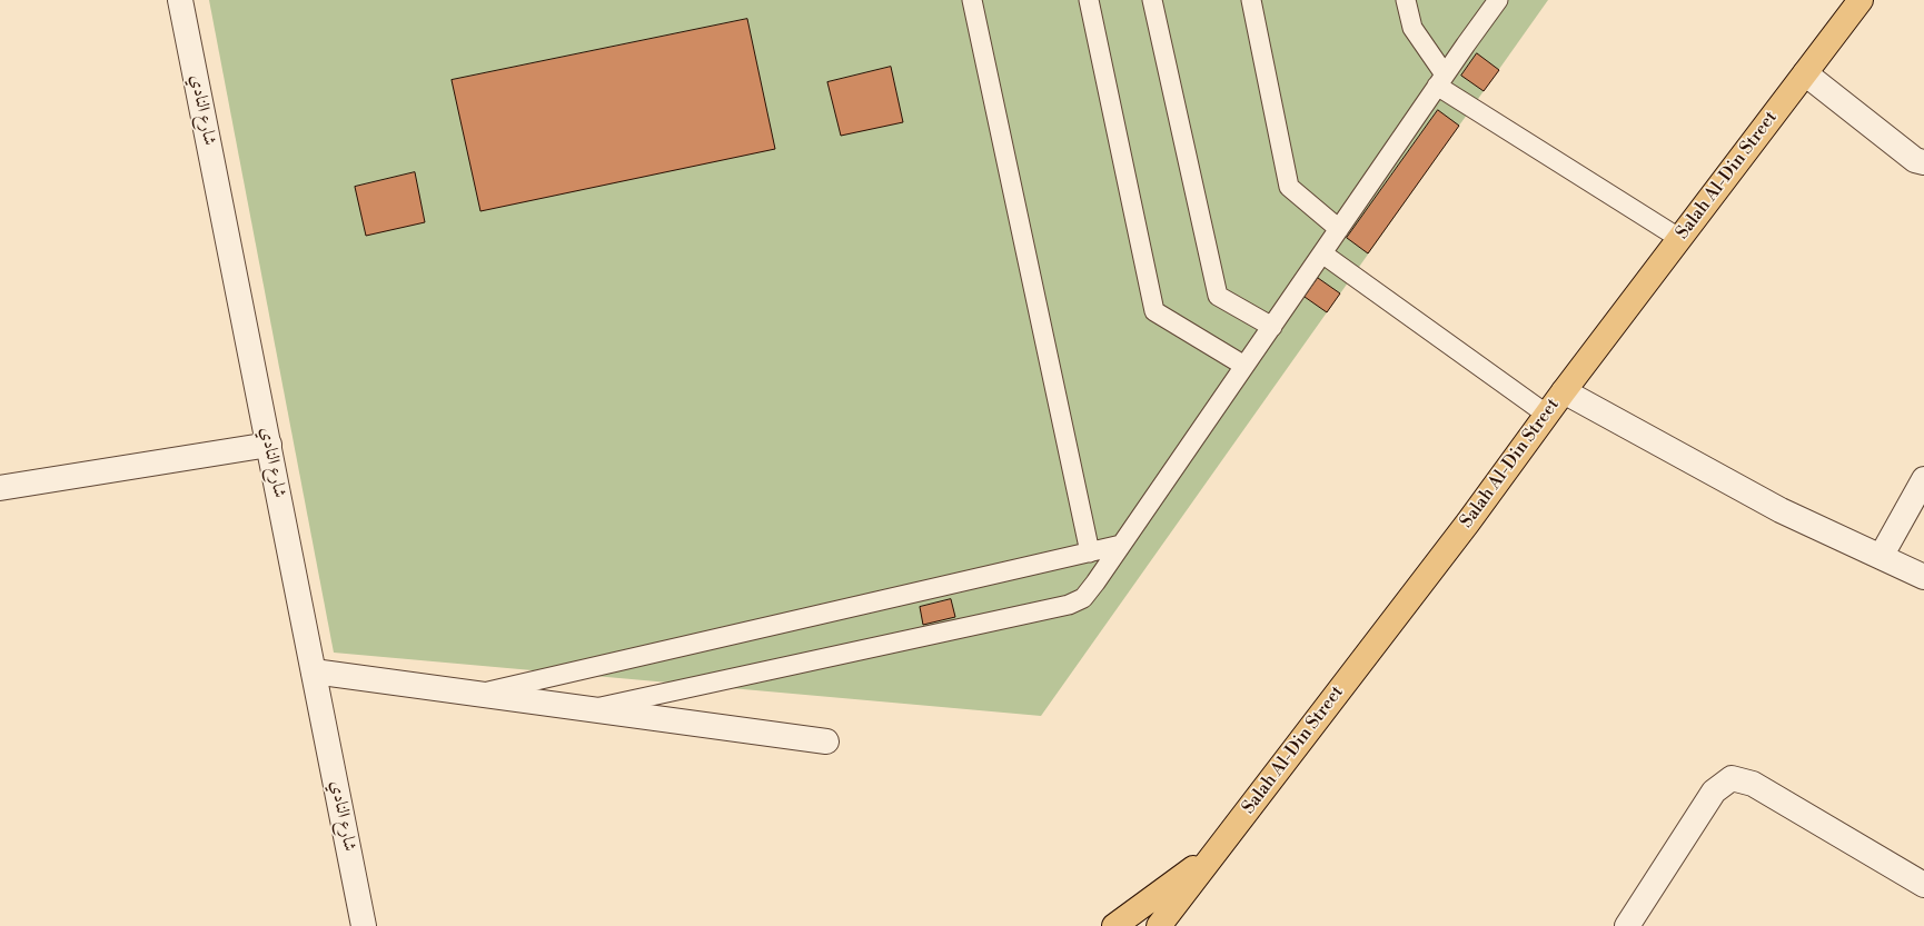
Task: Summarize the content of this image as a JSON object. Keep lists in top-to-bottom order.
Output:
{
  "streets": {
    "main road": ["Salah Al-Din Street"],
    "street": ["شارع النادي"]
  }
}
